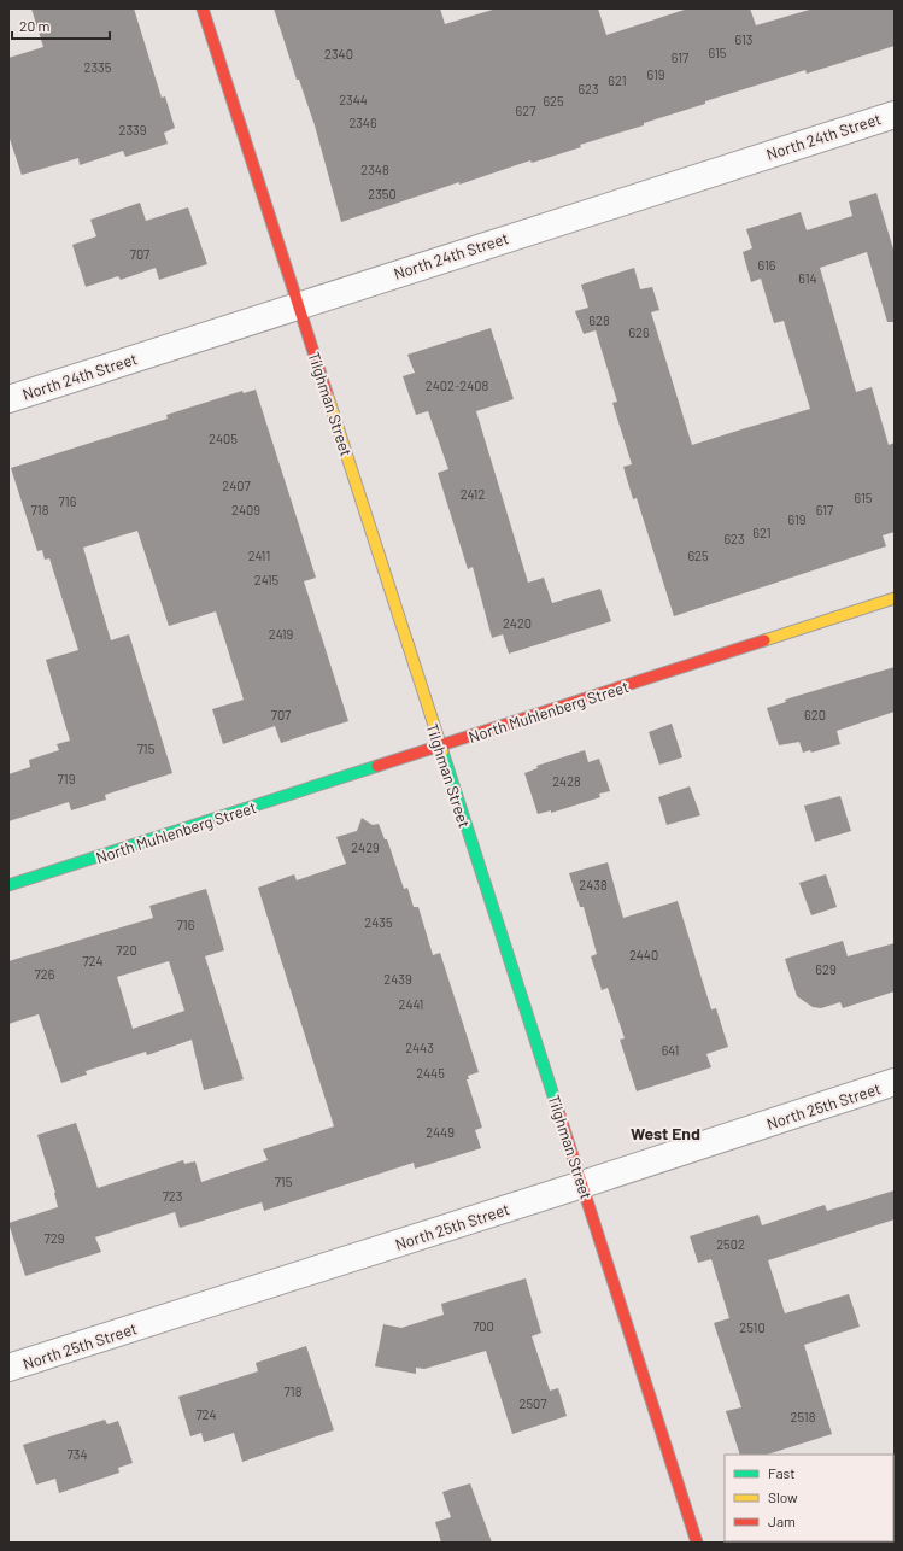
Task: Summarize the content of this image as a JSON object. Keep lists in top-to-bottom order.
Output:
{
  "streets": {
    "main road": ["Tilghman Street", "North Muhlenberg Street"],
    "street": ["North 24th Street", "North 25th Street"]
  },
  "crossings": [
    ["North 24th Street", "Tilghman Street"],
    ["Tilghman Street", "North Muhlenberg Street"],
    ["Tilghman Street", "North 25th Street"]
  ],
  "districts": ["West End"],
  "house_numbers": [
    "613",
    "615",
    "2340",
    "617",
    "2335",
    "619",
    "621",
    "623",
    "2344",
    "625",
    "627",
    "2346",
    "2339",
    "2348",
    "2350",
    "707",
    "616",
    "614",
    "628",
    "626",
    "2402-2408",
    "2405",
    "2407",
    "2412",
    "615",
    "716",
    "718",
    "2409",
    "617",
    "619",
    "621",
    "623",
    "2411",
    "625",
    "2415",
    "2420",
    "2419",
    "707",
    "620",
    "715",
    "719",
    "2428",
    "2429",
    "2438",
    "2435",
    "716",
    "720",
    "2440",
    "724",
    "629",
    "726",
    "2439",
    "2441",
    "2443",
    "641",
    "2445",
    "2449",
    "715",
    "723",
    "729",
    "2502",
    "700",
    "2510",
    "718",
    "2507",
    "724",
    "2518",
    "734"
  ],
  "legend": ["Fast", "Slow", "Jam"],
  "scale_bar": "20 m"
}
